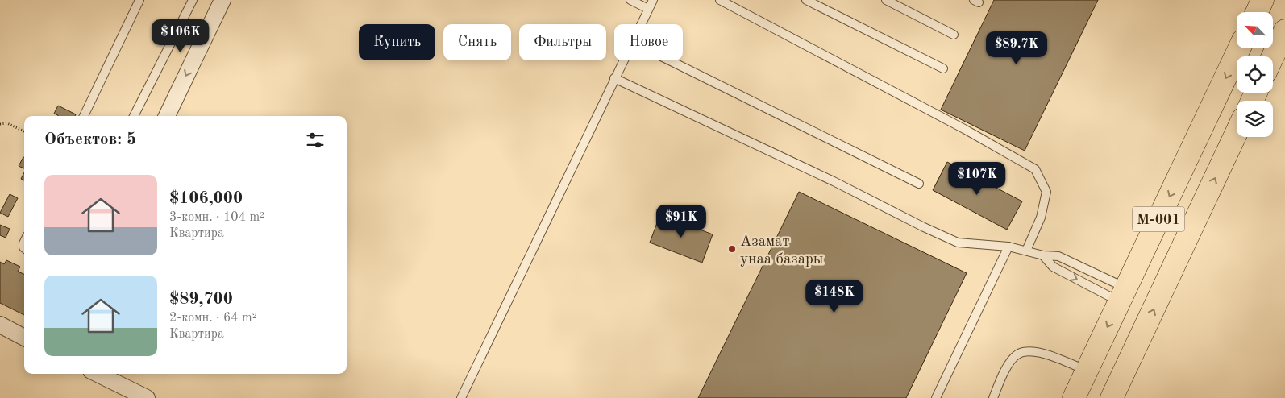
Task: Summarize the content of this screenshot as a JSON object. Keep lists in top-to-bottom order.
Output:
{
  "streets": {
    "main road": ["M-001"]
  },
  "places": ["Азамат унаа базары"],
  "north": "top left",
  "page": {
    "price": [
      "$106K",
      "$89.7K",
      "$107K",
      "$91K",
      "$148K"
    ],
    "chip": [
      "Купить",
      "Снять",
      "Фильтры",
      "Новое"
    ],
    "heading": "Объектов: 5",
    "list": [
      {
        "name": "$106,000",
        "note": "3-комн. · 104 m² · Квартира"
      },
      {
        "name": "$89,700",
        "note": "2-комн. · 64 m² · Квартира"
      }
    ]
  }
}
